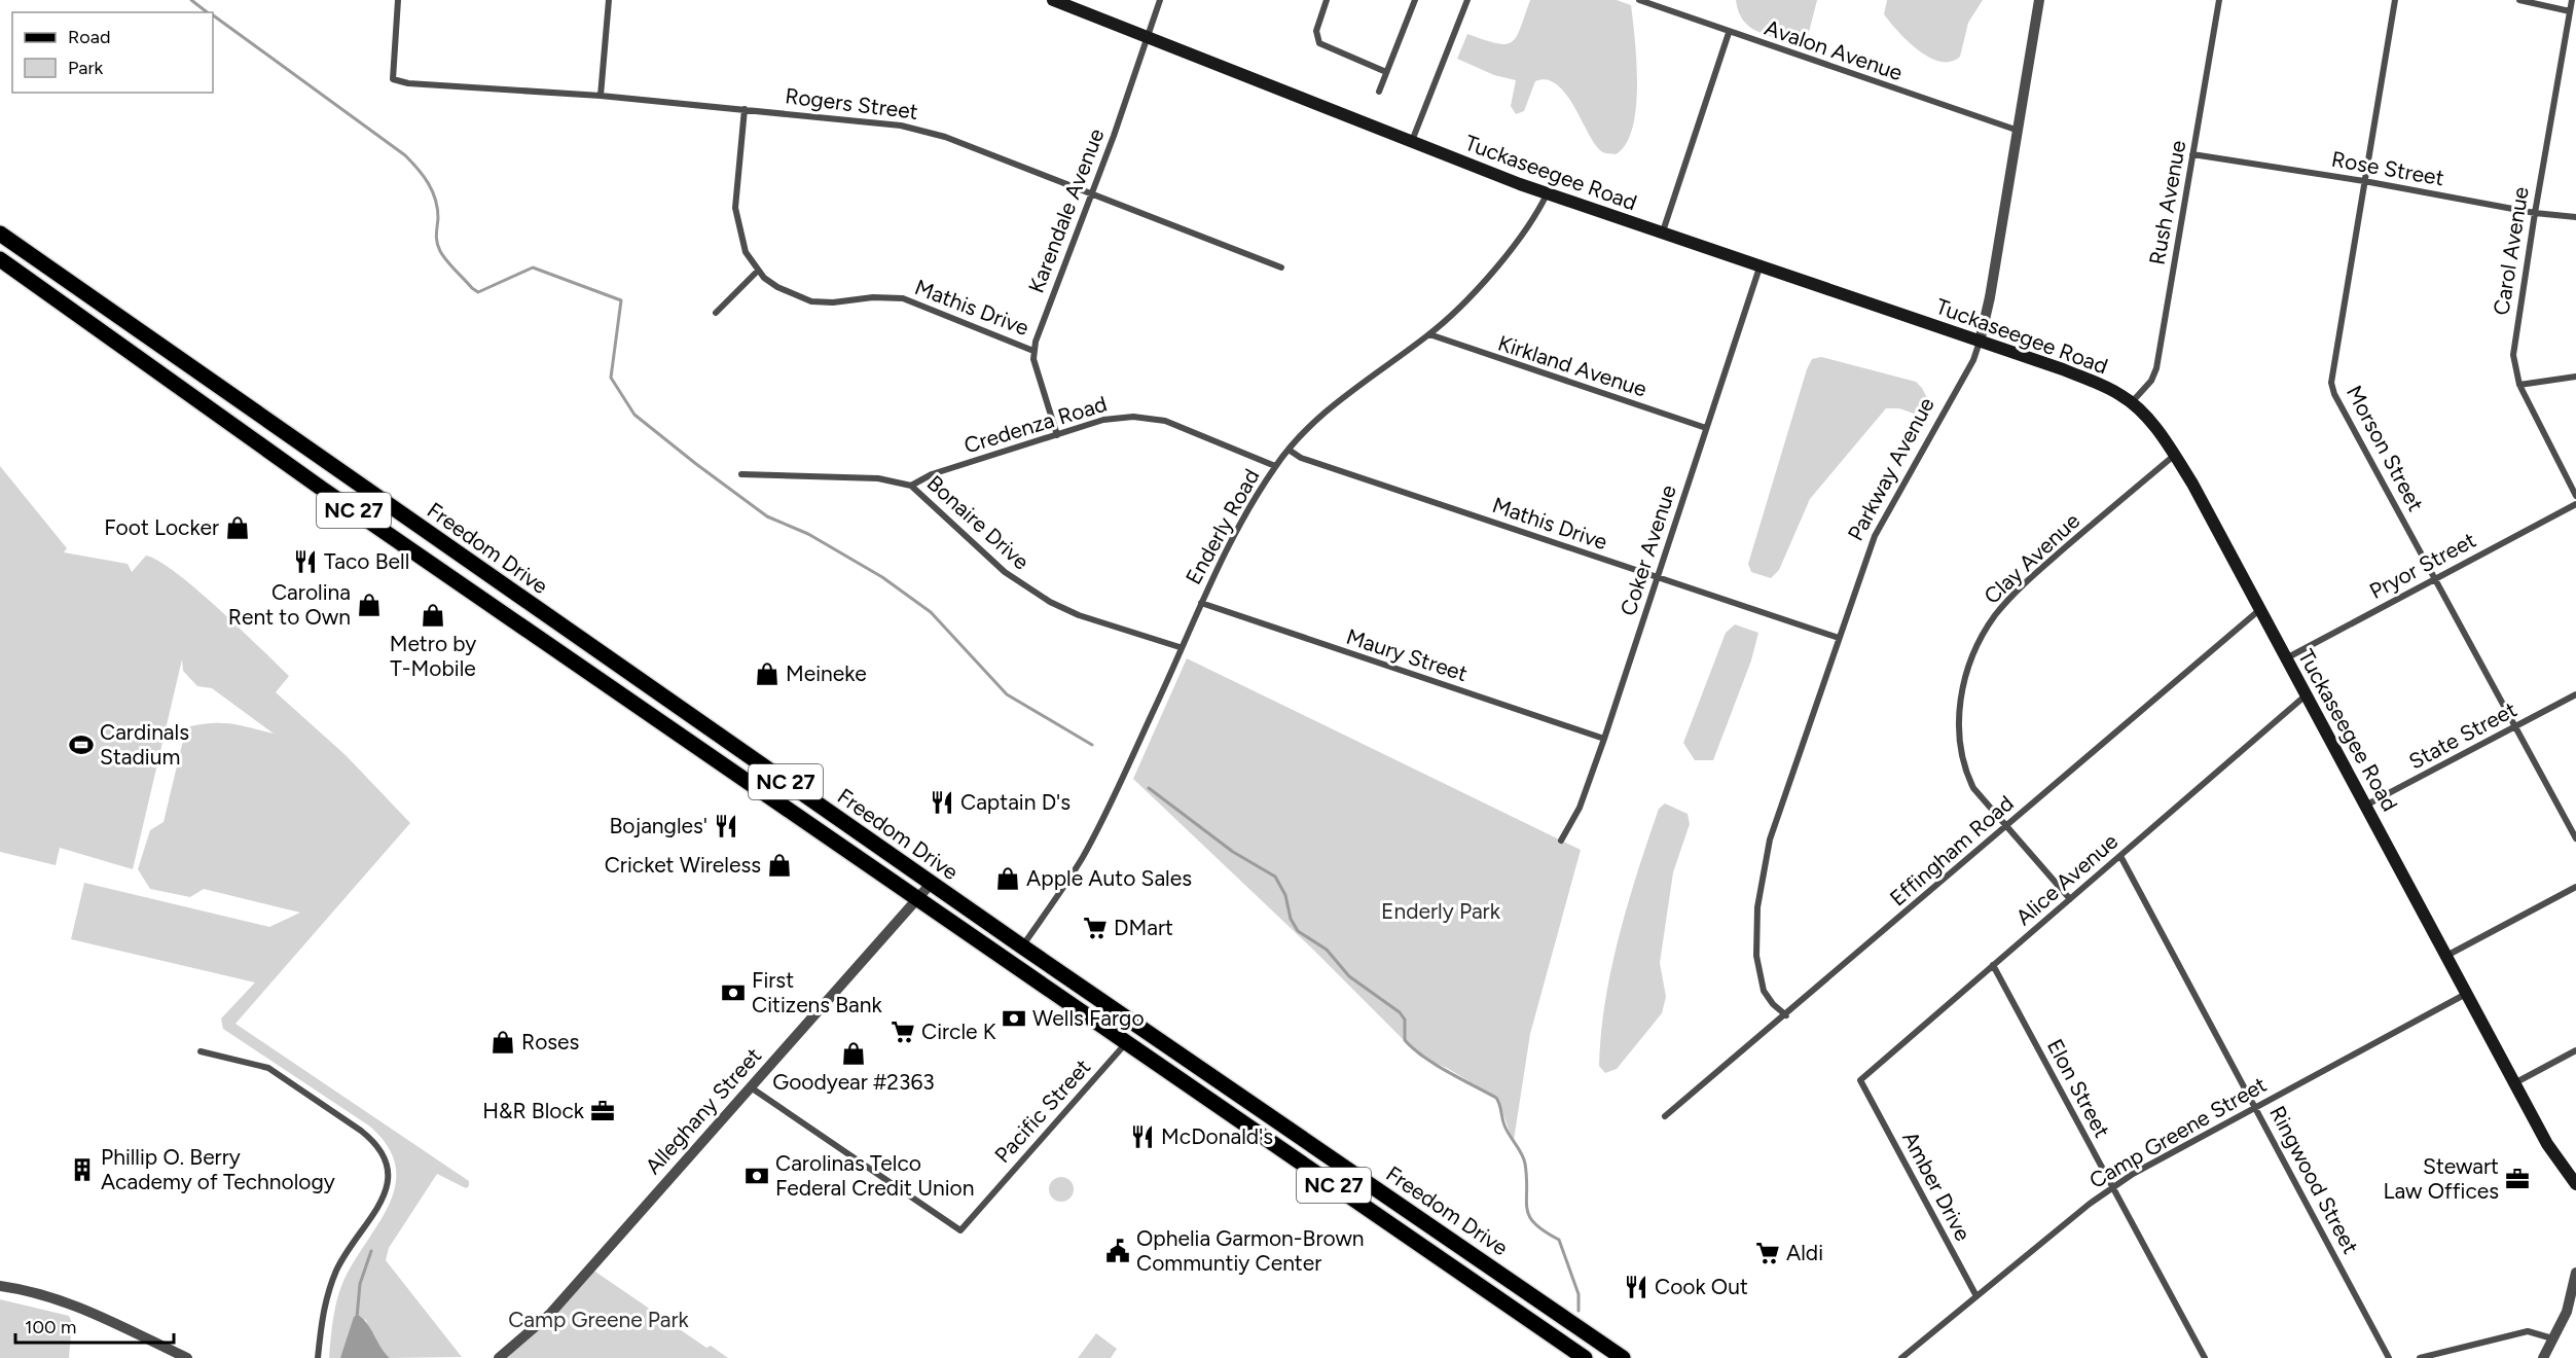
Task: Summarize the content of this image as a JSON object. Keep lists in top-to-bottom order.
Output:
{
  "streets": {
    "main road": ["Tuckaseegee Road", "NC 27", "Freedom Drive"],
    "street": [
      "Avalon Avenue",
      "Rogers Street",
      "Rose Street",
      "Rush Avenue",
      "Karendale Avenue",
      "Carol Avenue",
      "Mathis Drive",
      "Kirkland Avenue",
      "Credenza Road",
      "Morson Street",
      "Parkway Avenue",
      "Bonaire Drive",
      "Enderly Road",
      "Coker Avenue",
      "Clay Avenue",
      "Pryor Street",
      "Maury Street",
      "State Street",
      "Effingham Road",
      "Alice Avenue",
      "Elon Street",
      "Alleghany Street",
      "Pacific Street",
      "Camp Greene Street",
      "Ringwood Street",
      "Amber Drive"
    ]
  },
  "crossings": [
    ["Avalon Avenue", "Parkway Avenue"],
    ["Rogers Street", "Karendale Avenue"],
    ["Rogers Street", "Mathis Drive"],
    ["Rose Street", "Rush Avenue"],
    ["Rose Street", "Carol Avenue"],
    ["Rose Street", "Morson Street"],
    ["Tuckaseegee Road", "Rush Avenue"],
    ["Tuckaseegee Road", "Karendale Avenue"],
    ["Tuckaseegee Road", "Parkway Avenue"],
    ["Tuckaseegee Road", "Enderly Road"],
    ["Tuckaseegee Road", "Coker Avenue"],
    ["Tuckaseegee Road", "Clay Avenue"],
    ["Tuckaseegee Road", "Pryor Street"],
    ["Tuckaseegee Road", "State Street"],
    ["Tuckaseegee Road", "Effingham Road"],
    ["Tuckaseegee Road", "Alice Avenue"],
    ["Tuckaseegee Road", "Camp Greene Street"],
    ["Karendale Avenue", "Mathis Drive"],
    ["Mathis Drive", "Parkway Avenue"],
    ["Mathis Drive", "Enderly Road"],
    ["Mathis Drive", "Coker Avenue"],
    ["Kirkland Avenue", "Enderly Road"],
    ["Kirkland Avenue", "Coker Avenue"],
    ["Credenza Road", "Bonaire Drive"],
    ["Credenza Road", "Enderly Road"],
    ["Morson Street", "Pryor Street"],
    ["Morson Street", "State Street"],
    ["Parkway Avenue", "Effingham Road"],
    ["Bonaire Drive", "Enderly Road"],
    ["Enderly Road", "Freedom Drive"],
    ["Enderly Road", "Maury Street"],
    ["Freedom Drive", "Alleghany Street"],
    ["Freedom Drive", "Pacific Street"],
    ["Coker Avenue", "Maury Street"],
    ["Clay Avenue", "Effingham Road"],
    ["Clay Avenue", "Alice Avenue"],
    ["Alice Avenue", "Elon Street"],
    ["Alice Avenue", "Ringwood Street"],
    ["Alice Avenue", "Amber Drive"],
    ["Elon Street", "Camp Greene Street"],
    ["Alleghany Street", "Pacific Street"],
    ["Camp Greene Street", "Ringwood Street"],
    ["Camp Greene Street", "Amber Drive"]
  ],
  "parks": ["Enderly Park", "Camp Greene Park"],
  "places": {
    "shop": [
      "Foot Locker",
      "Carolina Rent to Own",
      "Metro by T-Mobile",
      "Meineke",
      "Cricket Wireless",
      "Apple Auto Sales",
      "Roses",
      "Goodyear #2363"
    ],
    "restaurant": [
      "Taco Bell",
      "Captain D's",
      "Bojangles'",
      "McDonald's",
      "Cook Out"
    ],
    "sports": ["Cardinals Stadium"],
    "supermarket": ["DMart", "Circle K", "Aldi"],
    "bank": ["First Citizens Bank", "Wells Fargo", "Carolinas Telco Federal Credit Union"],
    "office": ["H&R Block", "Stewart Law Offices"],
    "building": ["Phillip O. Berry Academy of Technology"],
    "public building": ["Ophelia Garmon-Brown Communtiy Center"]
  },
  "legend": ["Road", "Park"],
  "scale_bar": "100 m"
}
